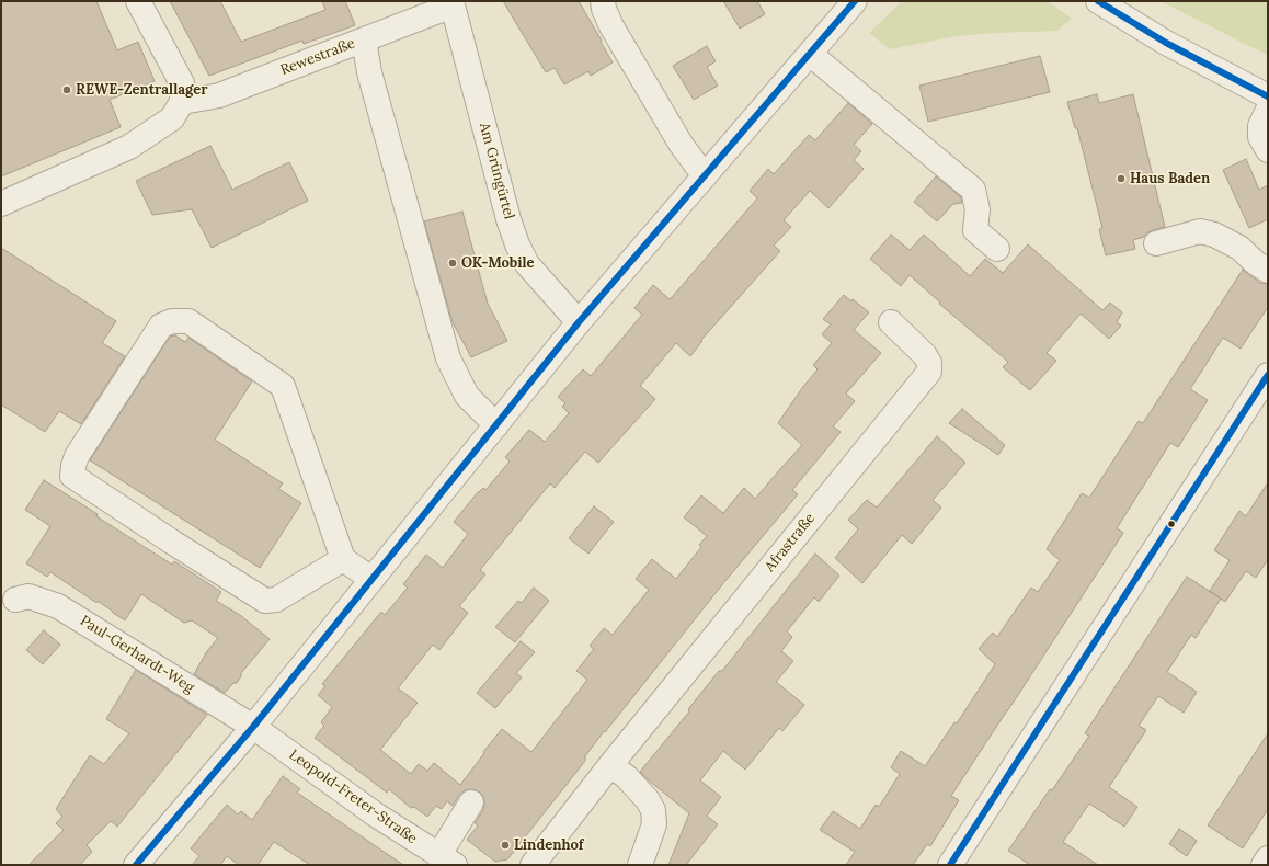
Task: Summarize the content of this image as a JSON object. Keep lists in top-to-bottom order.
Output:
{
  "streets": {
    "street": [
      "Rewestraße",
      "Am Grüngürtel",
      "Afrastraße",
      "Paul-Gerhardt-Weg",
      "Leopold-Freter-Straße"
    ]
  },
  "crossings": [
    ["Rewestraße", "Am Grüngürtel"],
    ["Paul-Gerhardt-Weg", "Leopold-Freter-Straße"]
  ],
  "places": [
    "REWE-Zentrallager",
    "Haus Baden",
    "OK-Mobile",
    "Lindenhof"
  ]
}
